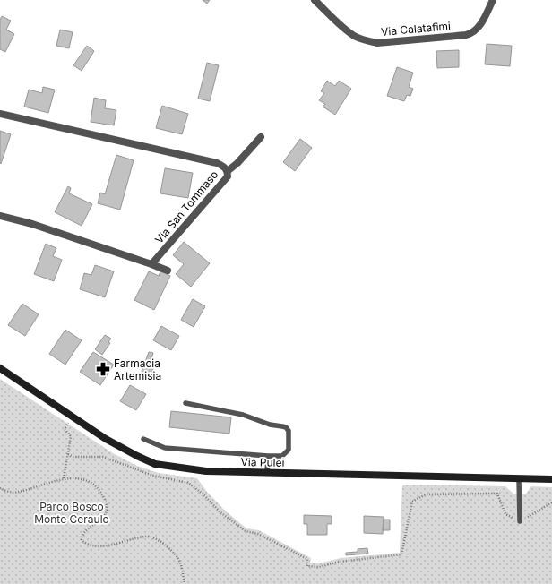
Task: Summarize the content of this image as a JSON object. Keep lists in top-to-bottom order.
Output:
{
  "streets": {
    "main road": ["Via Pulei"],
    "street": ["Via Calatafimi", "Via San Tommaso"]
  },
  "parks": ["Parco Bosco Monte Ceraulo"],
  "places": {
    "pharmacy": ["Farmacia Artemisia"]
  }
}
